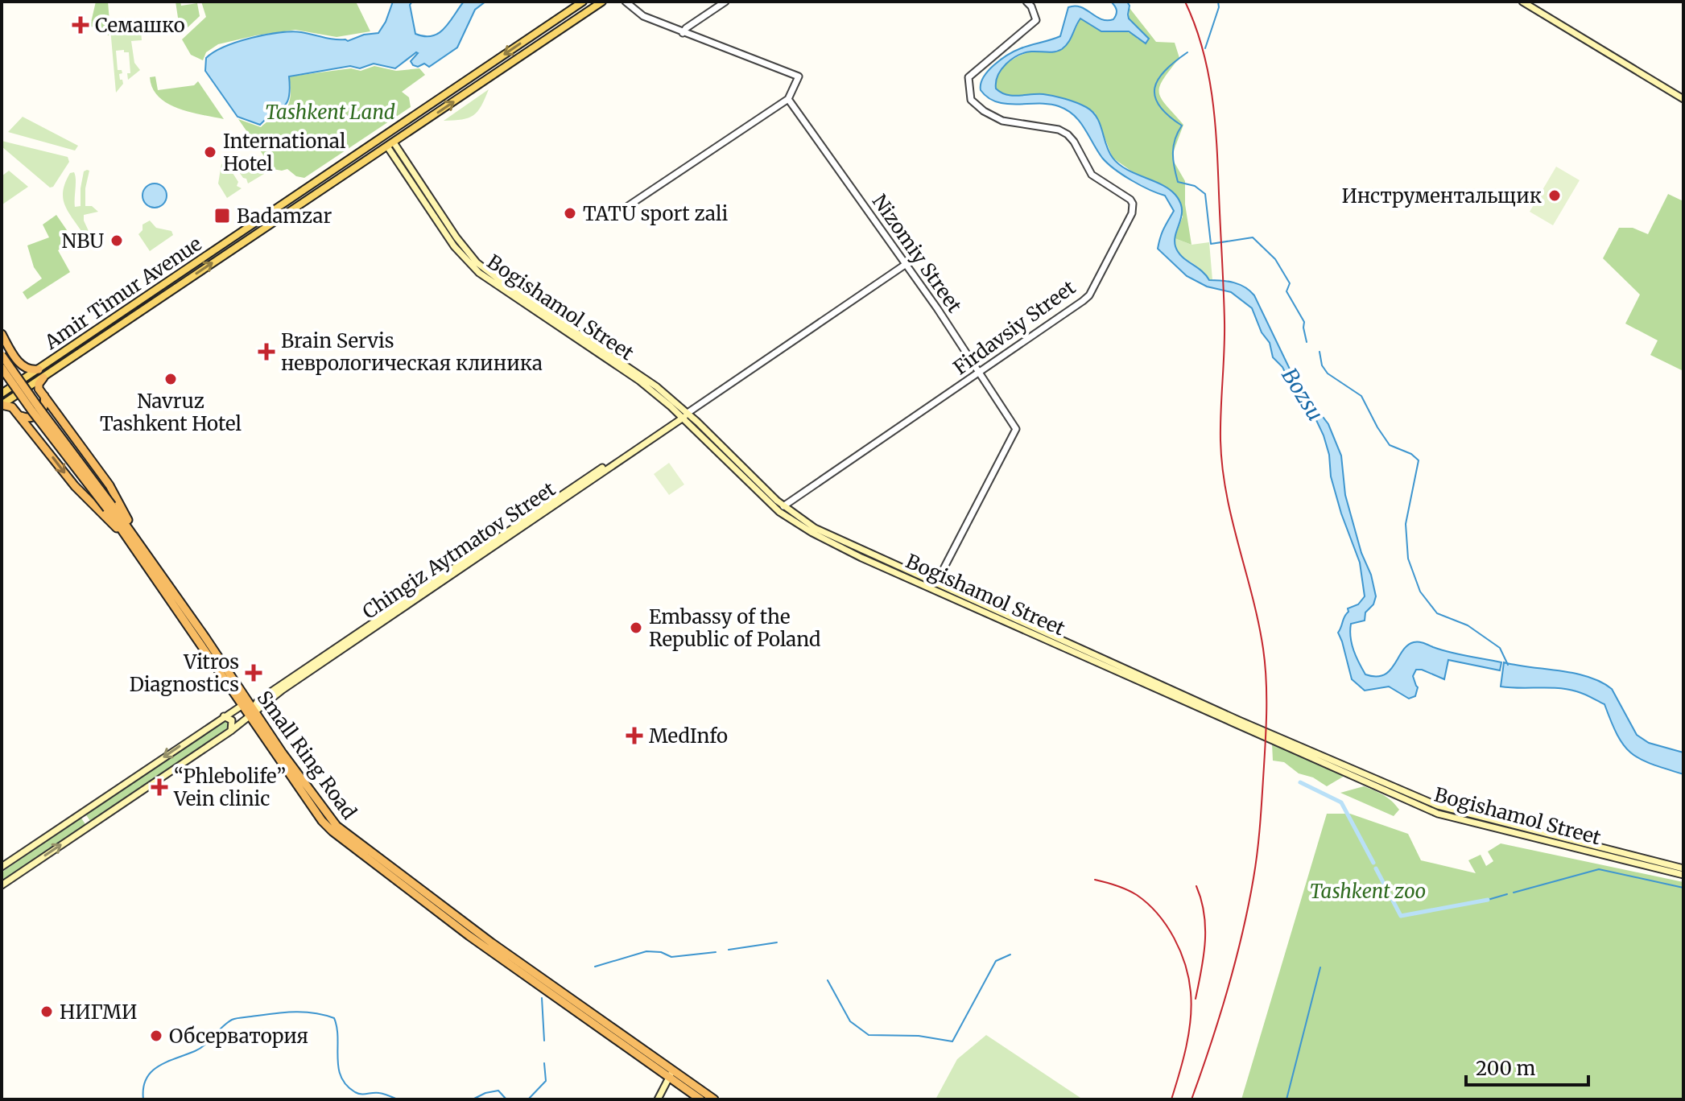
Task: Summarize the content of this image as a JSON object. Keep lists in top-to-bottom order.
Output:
{
  "streets": {
    "highway": ["Small Ring Road"],
    "main road": ["Amir Timur Avenue", "Bogishamol Street", "Chingiz Aytmatov Street"],
    "street": ["Nizomiy Street", "Firdavsiy Street"]
  },
  "crossings": [
    ["Nizomiy Street", "Bogishamol Street"],
    ["Nizomiy Street", "Firdavsiy Street"],
    ["Nizomiy Street", "Chingiz Aytmatov Street"],
    ["Amir Timur Avenue", "Bogishamol Street"],
    ["Bogishamol Street", "Firdavsiy Street"],
    ["Bogishamol Street", "Chingiz Aytmatov Street"],
    ["Chingiz Aytmatov Street", "Small Ring Road"]
  ],
  "water": ["Bozsu"],
  "parks": ["Tashkent Land", "Tashkent zoo"],
  "places": {
    "health": [
      "Семашко",
      "Brain Servis неврологическая клиника",
      "Vitros Diagnostics",
      "MedInfo",
      "“Phlebolife” Vein clinic"
    ],
    "other": [
      "International Hotel",
      "Инструментальщик",
      "TATU sport zali",
      "NBU",
      "Navruz Tashkent Hotel",
      "Embassy of the Republic of Poland",
      "НИГМИ",
      "Обсерватория"
    ],
    "transit": ["Badamzar"]
  },
  "scale_bar": "200 m"
}
